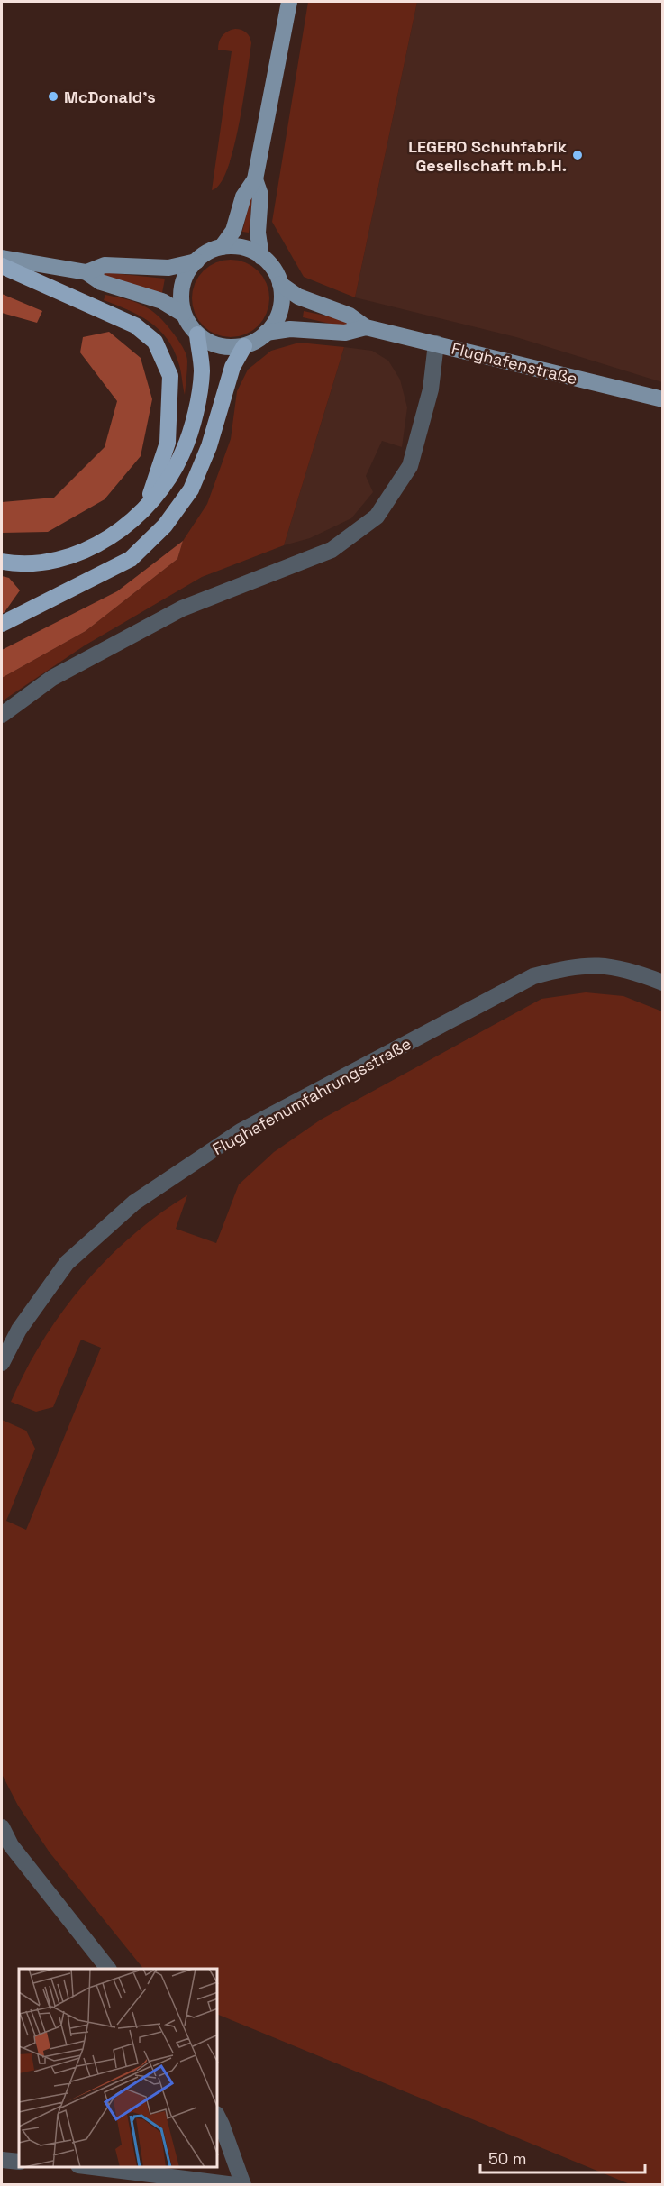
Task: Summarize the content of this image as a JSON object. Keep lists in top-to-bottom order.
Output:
{
  "streets": {
    "main road": ["Flughafenstraße"],
    "street": ["Flughafenumfahrungsstraße"]
  },
  "places": ["McDonald's", "LEGERO Schuhfabrik Gesellschaft m.b.H."],
  "scale_bar": "50 m"
}
